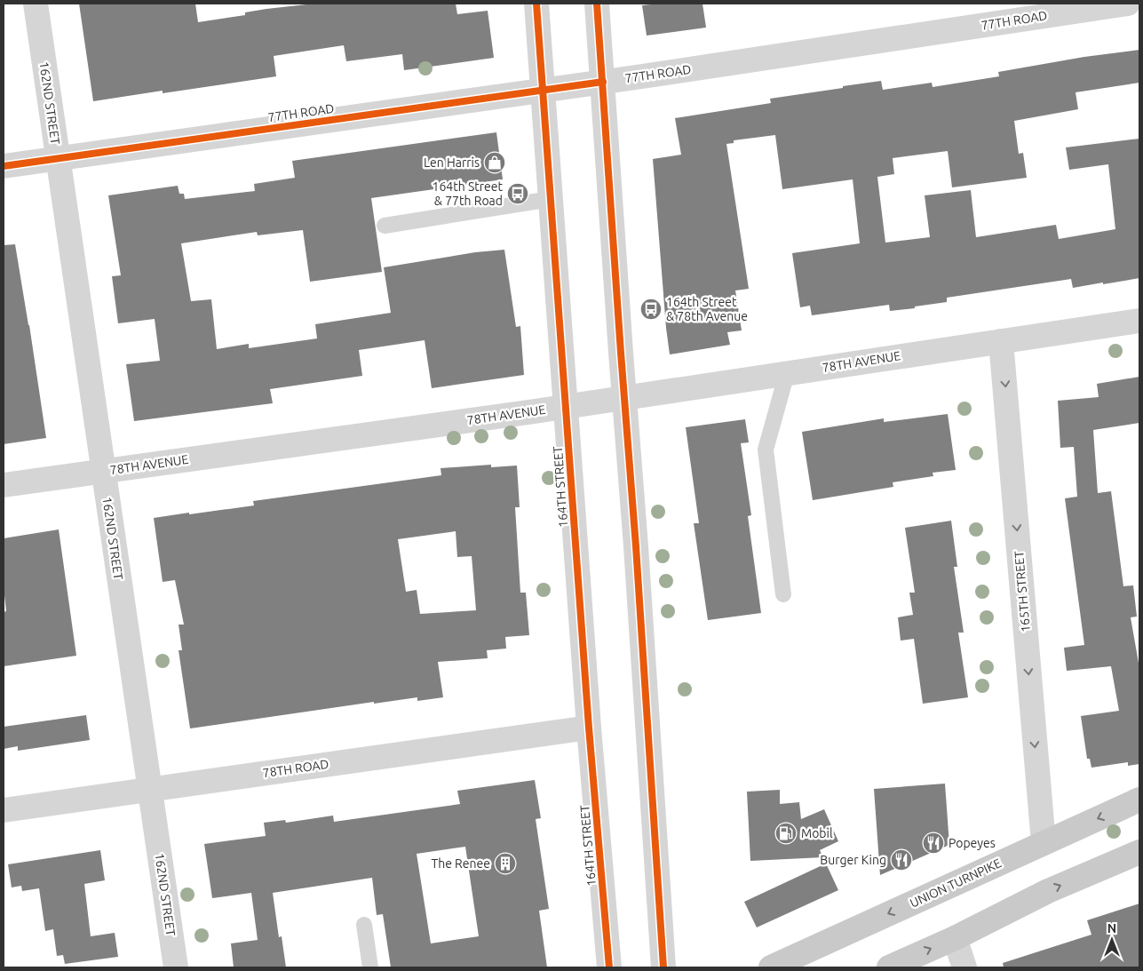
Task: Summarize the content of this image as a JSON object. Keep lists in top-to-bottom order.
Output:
{
  "streets": {
    "main road": ["UNION TURNPIKE"],
    "street": [
      "77TH ROAD",
      "162ND STREET",
      "78TH AVENUE",
      "164TH STREET",
      "165TH STREET",
      "78TH ROAD"
    ]
  },
  "crossings": [
    ["77TH ROAD", "162ND STREET"],
    ["77TH ROAD", "164TH STREET"],
    ["162ND STREET", "78TH AVENUE"],
    ["162ND STREET", "78TH ROAD"],
    ["78TH AVENUE", "164TH STREET"],
    ["78TH AVENUE", "165TH STREET"],
    ["164TH STREET", "78TH ROAD"],
    ["165TH STREET", "UNION TURNPIKE"]
  ],
  "one_way": ["165TH STREET"],
  "places": {
    "shop": ["Len Harris"],
    "bus stop": ["164th Street & 77th Road", "164th Street & 78th Avenue"],
    "fuel station": ["Mobil"],
    "restaurant": ["Popeyes", "Burger King"],
    "building": ["The Renee"]
  },
  "north": "top"
}
